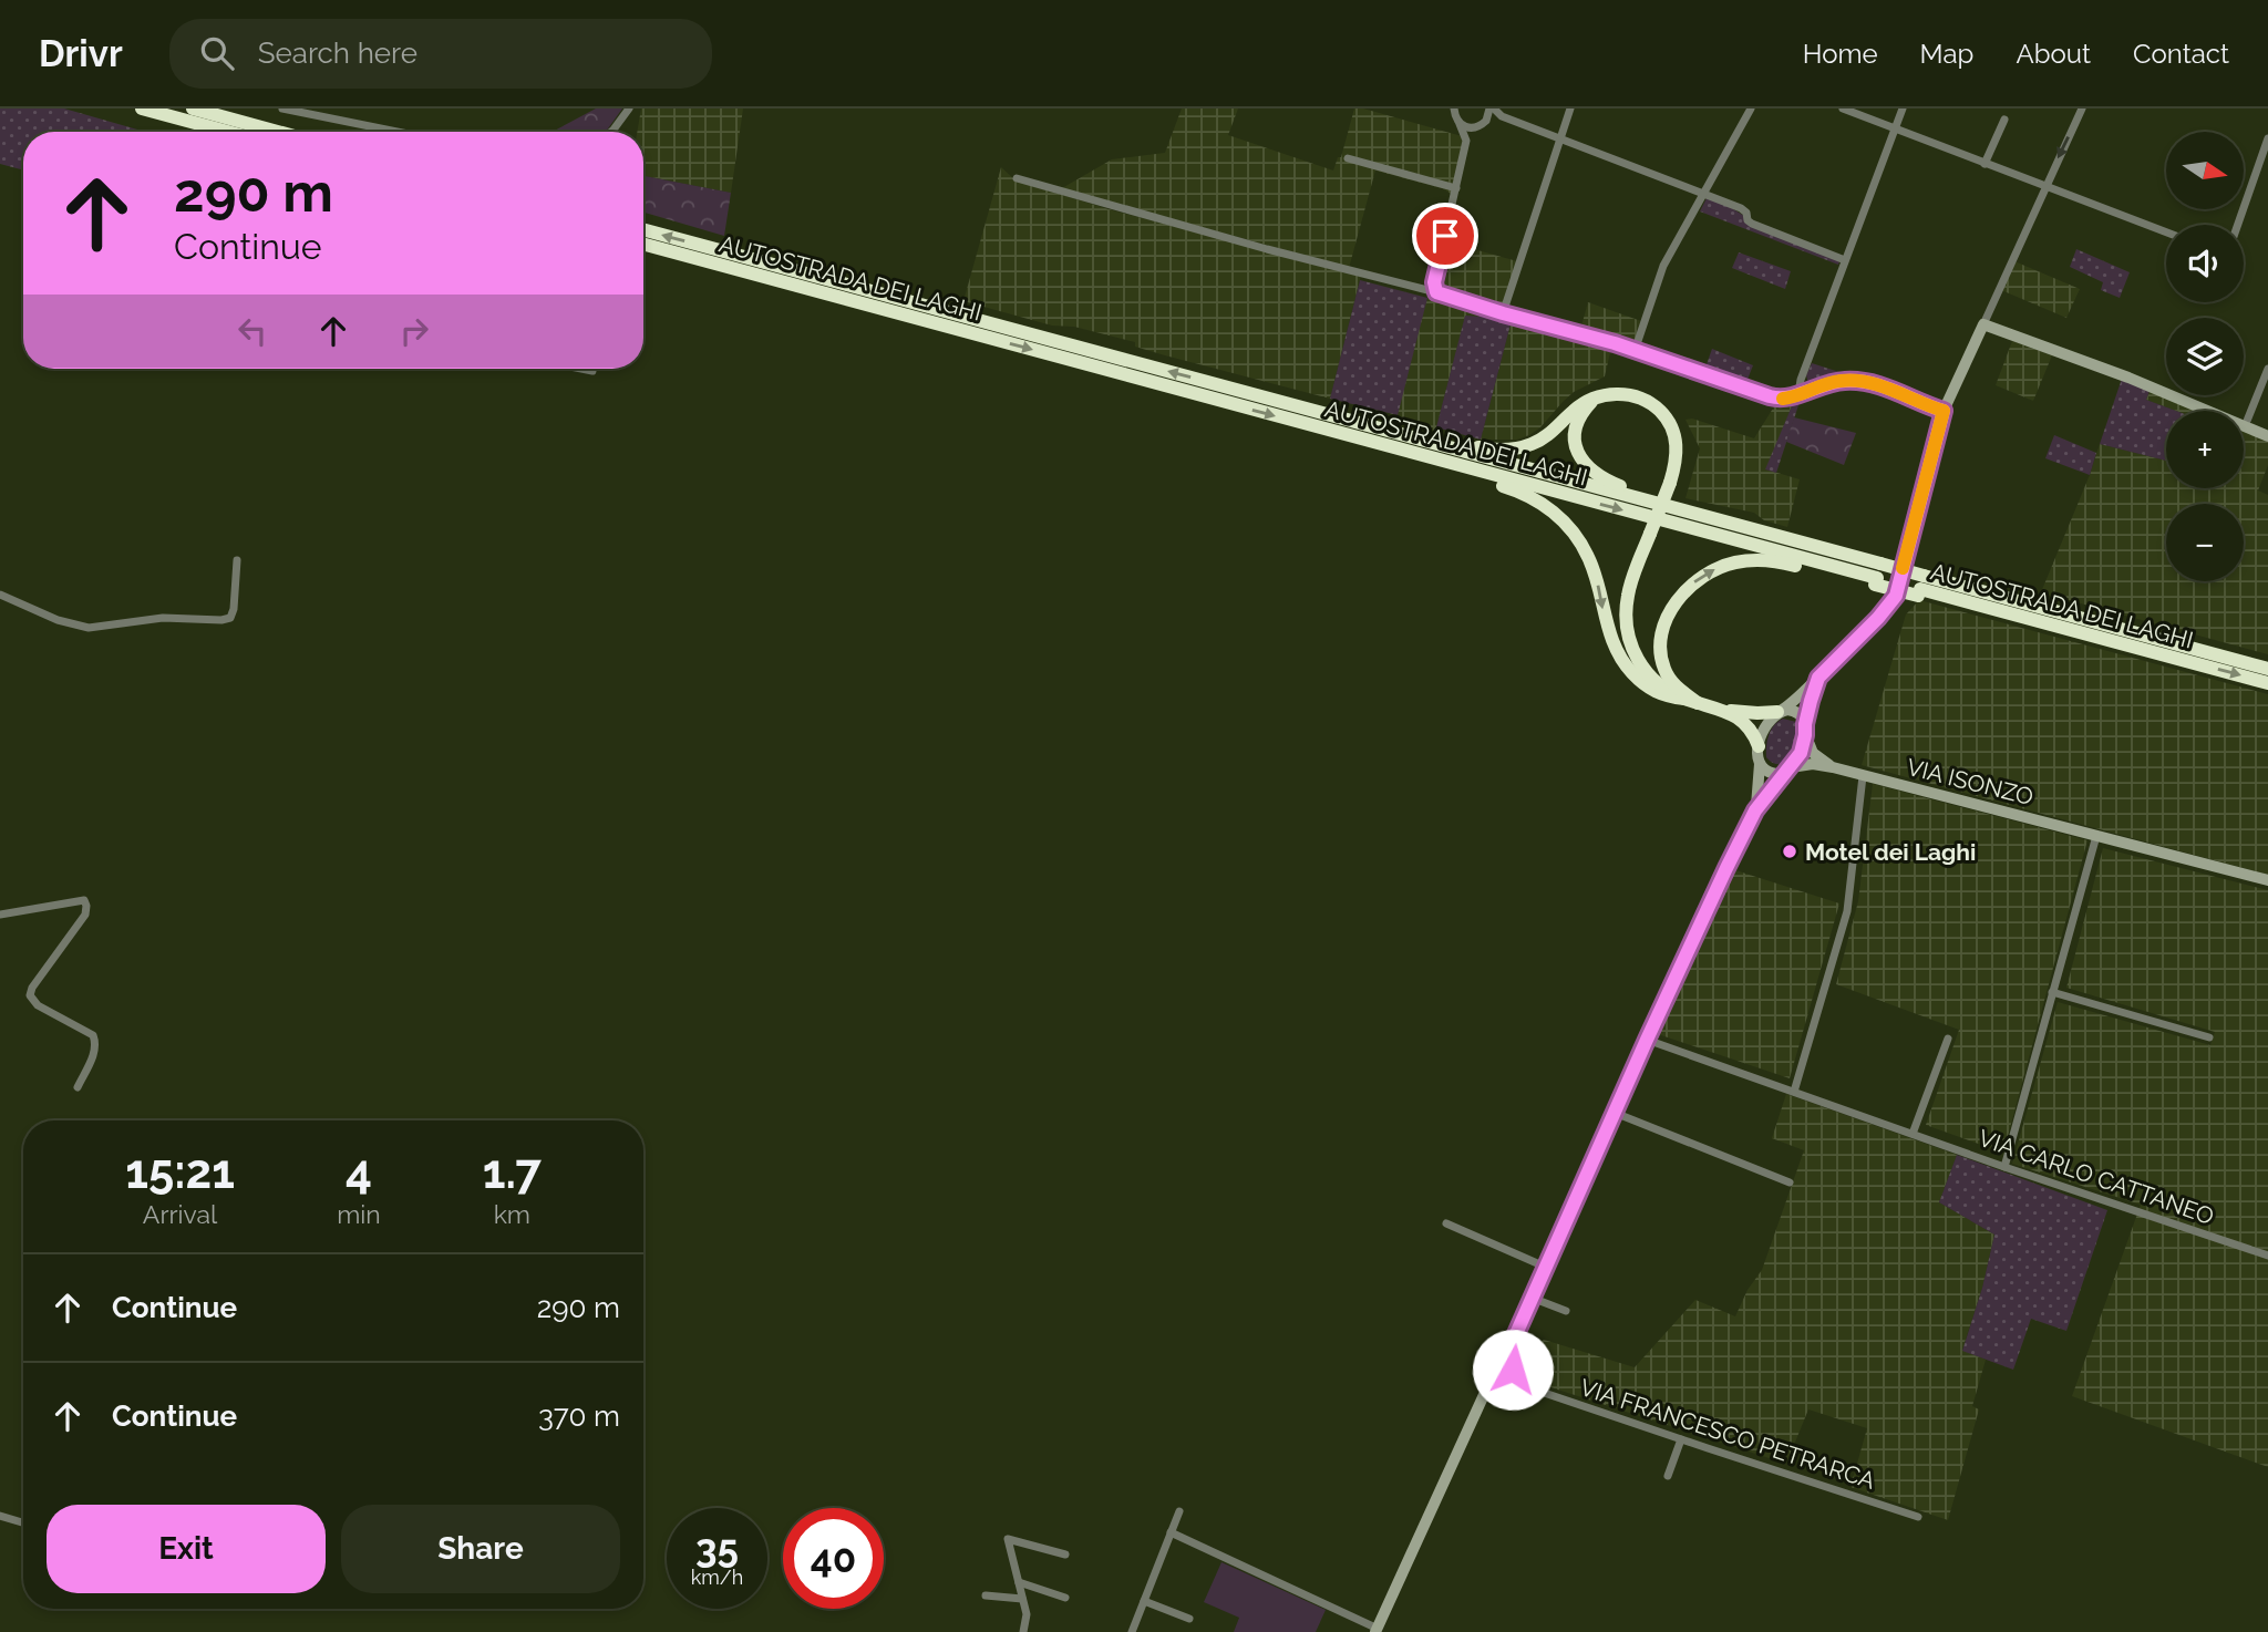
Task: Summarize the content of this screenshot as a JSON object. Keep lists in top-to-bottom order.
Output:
{
  "streets": {
    "highway": ["AUTOSTRADA DEI LAGHI"],
    "street": ["VIA ISONZO", "VIA CARLO CATTANEO", "VIA FRANCESCO PETRARCA"]
  },
  "places": ["Motel dei Laghi"],
  "north": "right",
  "page": {
    "header": "Drivr",
    "search": "Search here",
    "nav": [
      "Home",
      "Map",
      "About",
      "Contact"
    ],
    "map_buttons": ["+", "−"],
    "turn": ["290 m", "Continue"],
    "eta": [
      "15:21",
      "Arrival",
      "4",
      "min",
      "1.7",
      "km"
    ],
    "list": [
      {
        "name": "Continue",
        "value": "290 m"
      },
      {
        "name": "Continue",
        "value": "370 m"
      }
    ],
    "buttons": ["Exit", "Share"],
    "speed": "35 km/h",
    "limit": "40"
  }
}
